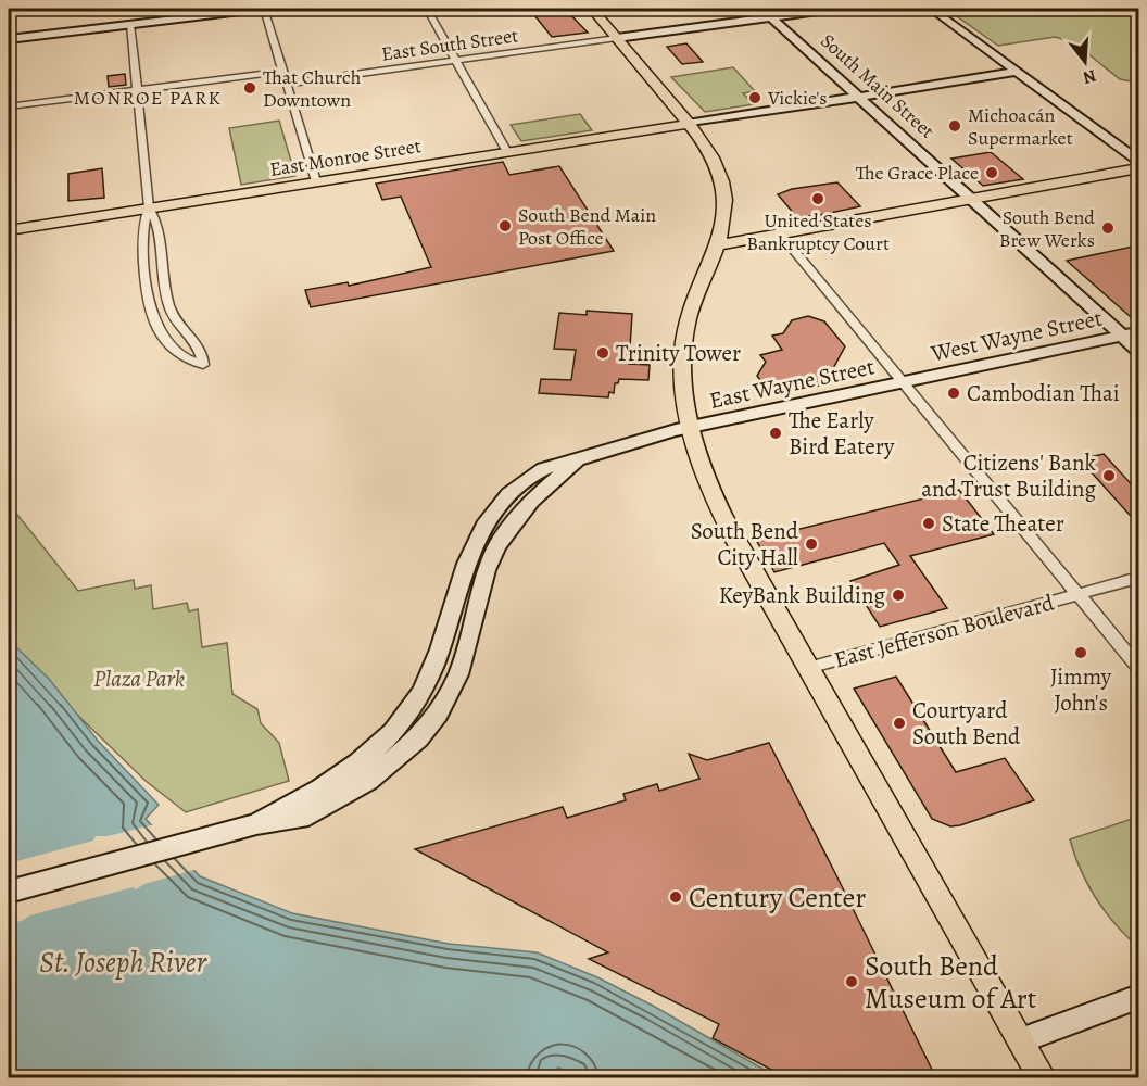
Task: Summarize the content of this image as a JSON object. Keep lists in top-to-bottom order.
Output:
{
  "streets": {
    "main road": ["East Monroe Street"],
    "street": [
      "East South Street",
      "South Main Street",
      "West Wayne Street",
      "East Wayne Street",
      "East Jefferson Boulevard"
    ]
  },
  "crossings": [
    ["South Main Street", "West Wayne Street"],
    ["West Wayne Street", "East Wayne Street"]
  ],
  "districts": ["MONROE PARK"],
  "water": ["St. Joseph River"],
  "parks": ["Plaza Park"],
  "places": [
    "That Church Downtown",
    "Vickie's",
    "Michoacán Supermarket",
    "The Grace Place",
    "United States Bankruptcy Court",
    "South Bend Main Post Office",
    "South Bend Brew Werks",
    "Trinity Tower",
    "Cambodian Thai",
    "The Early Bird Eatery",
    "Citizens' Bank and Trust Building",
    "State Theater",
    "South Bend City Hall",
    "KeyBank Building",
    "Jimmy John's",
    "Courtyard South Bend",
    "Century Center",
    "South Bend Museum of Art"
  ],
  "north": "bottom"
}
